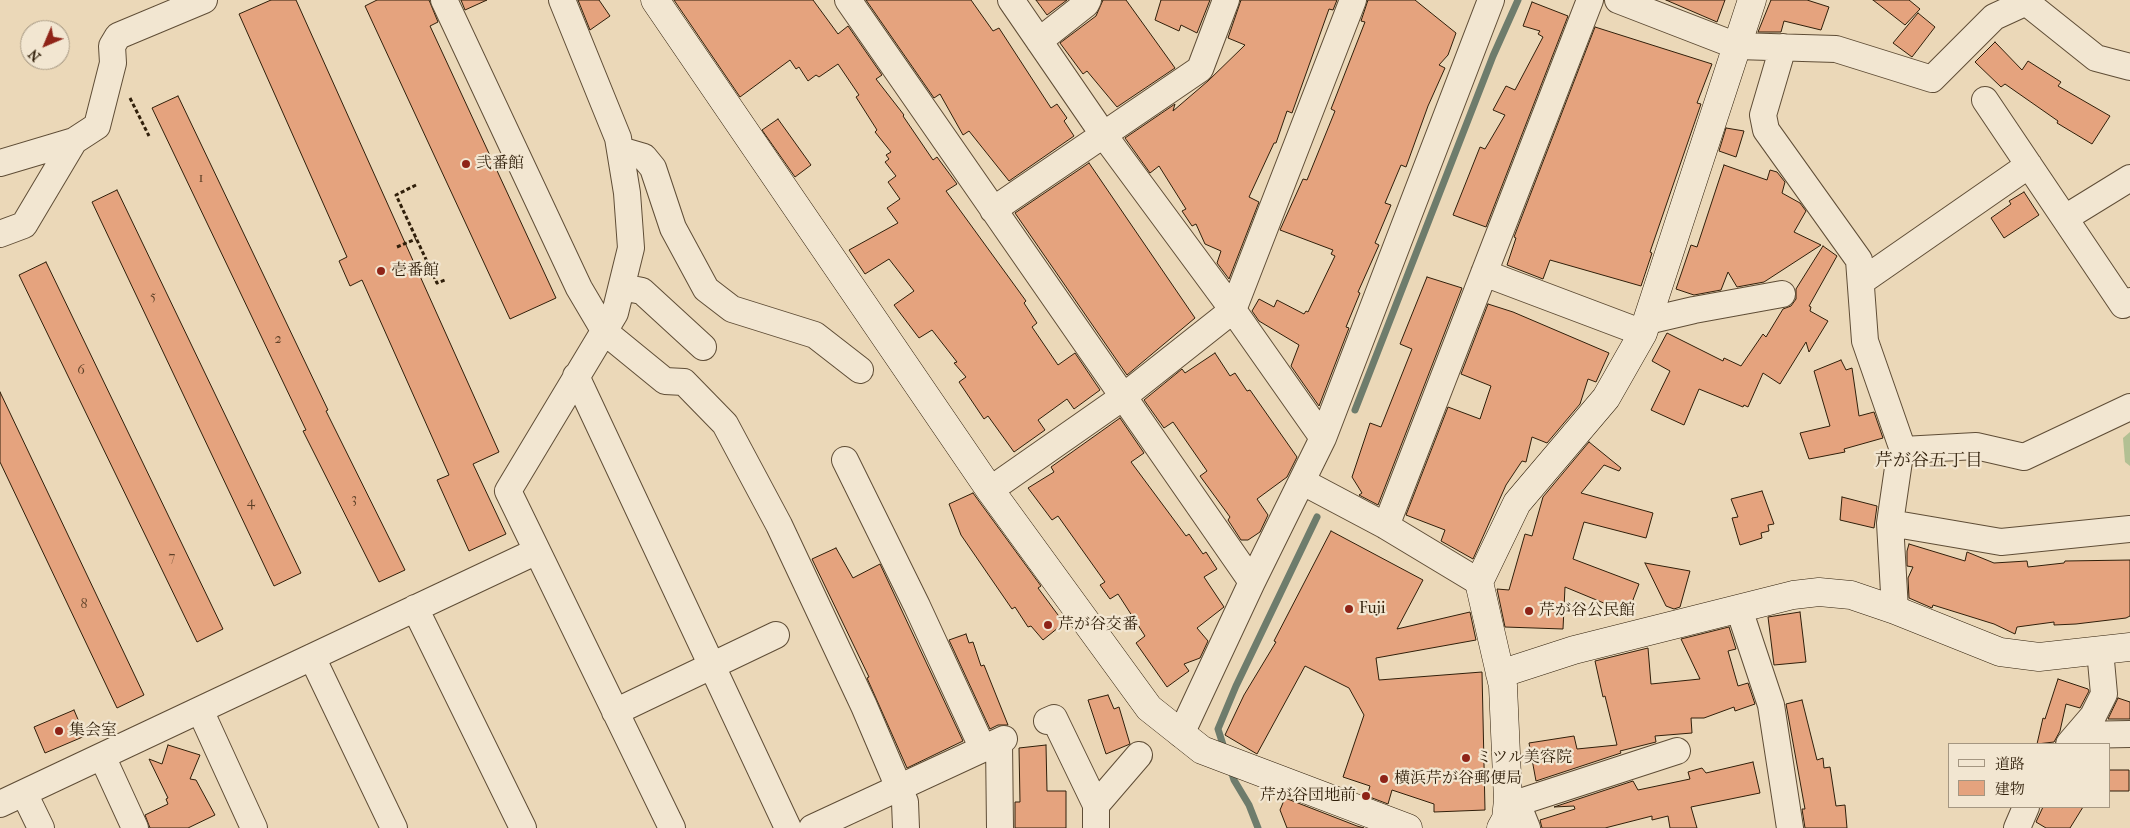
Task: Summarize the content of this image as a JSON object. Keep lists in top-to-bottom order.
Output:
{
  "districts": ["芹が谷五丁目"],
  "places": [
    "弐番館",
    "壱番館",
    "Fuji",
    "芹が谷公民館",
    "芹が谷交番",
    "集会室",
    "ミツル美容院",
    "横浜芹が谷郵便局",
    "芹が谷団地前"
  ],
  "house_numbers": [
    "1",
    "5",
    "2",
    "6",
    "3",
    "4",
    "7",
    "8"
  ],
  "legend": ["道路", "建物"],
  "north": "bottom left"
}
